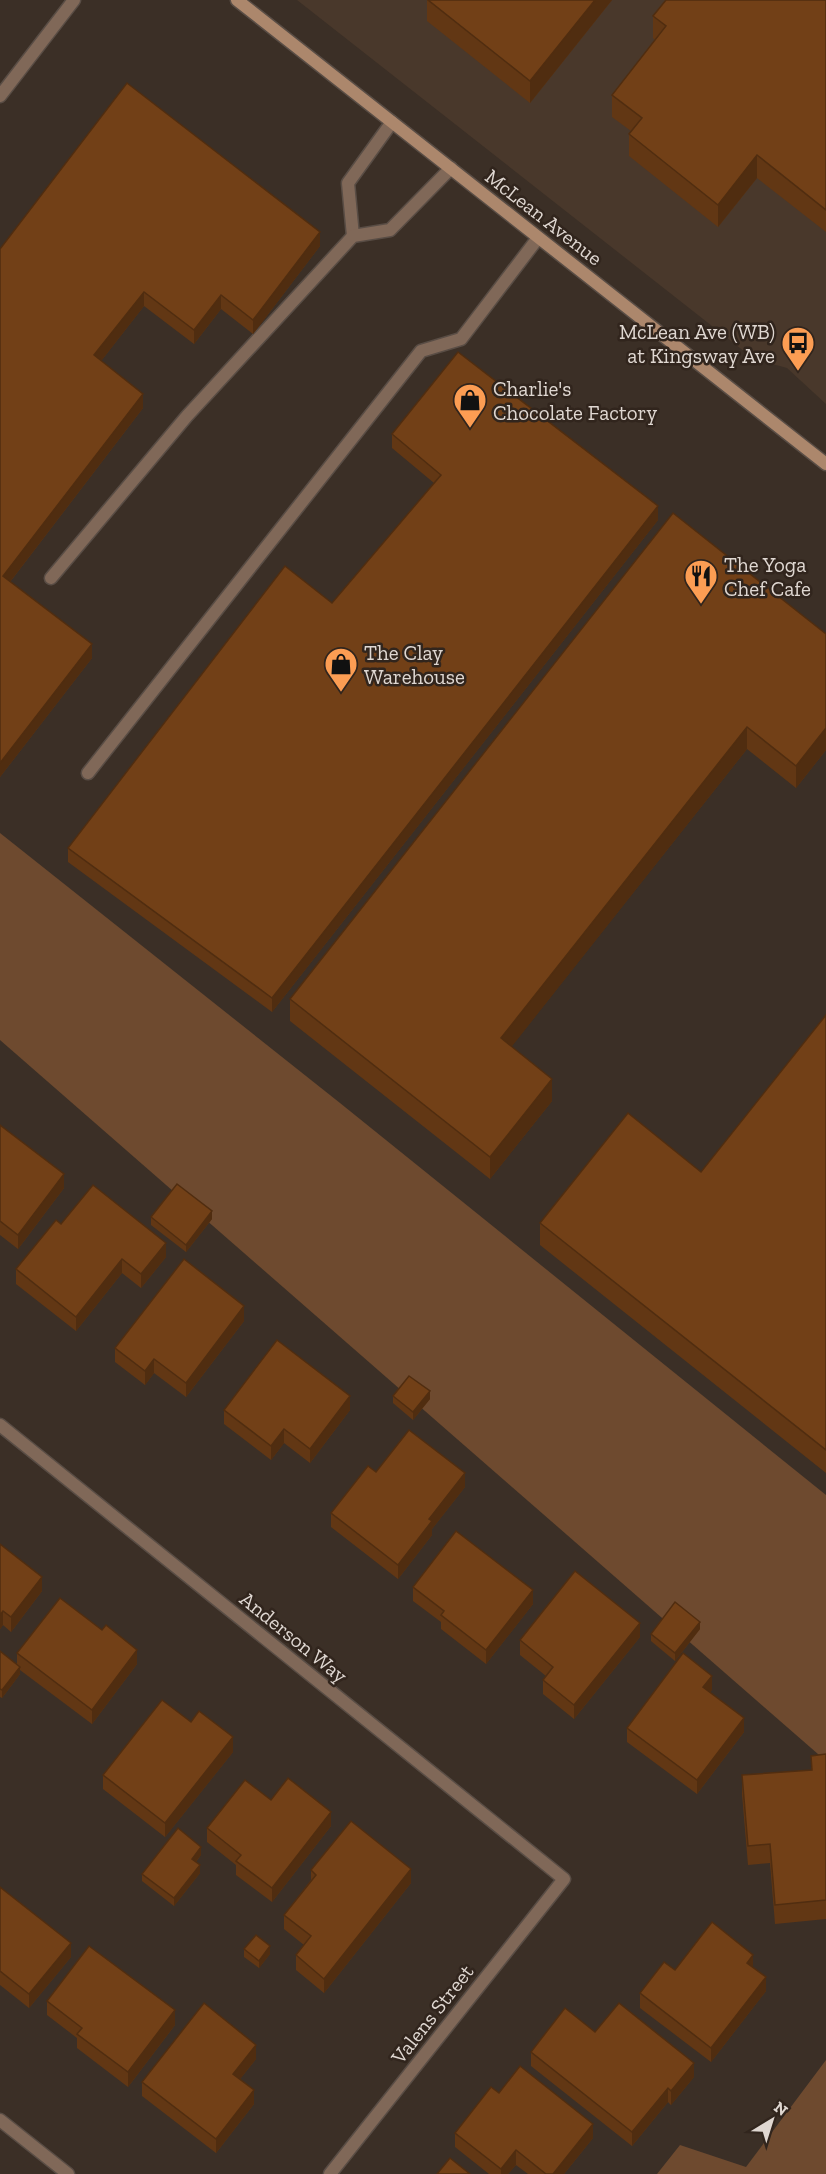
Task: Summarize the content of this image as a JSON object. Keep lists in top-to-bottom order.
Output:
{
  "streets": {
    "main road": ["McLean Avenue"],
    "street": ["Anderson Way", "Valens Street"]
  },
  "crossings": [
    ["Anderson Way", "Valens Street"]
  ],
  "places": {
    "bus stop": ["McLean Ave (WB) at Kingsway Ave"],
    "shop": ["Charlie's Chocolate Factory", "The Clay Warehouse"],
    "restaurant": ["The Yoga Chef Cafe"]
  },
  "north": "top right"
}
